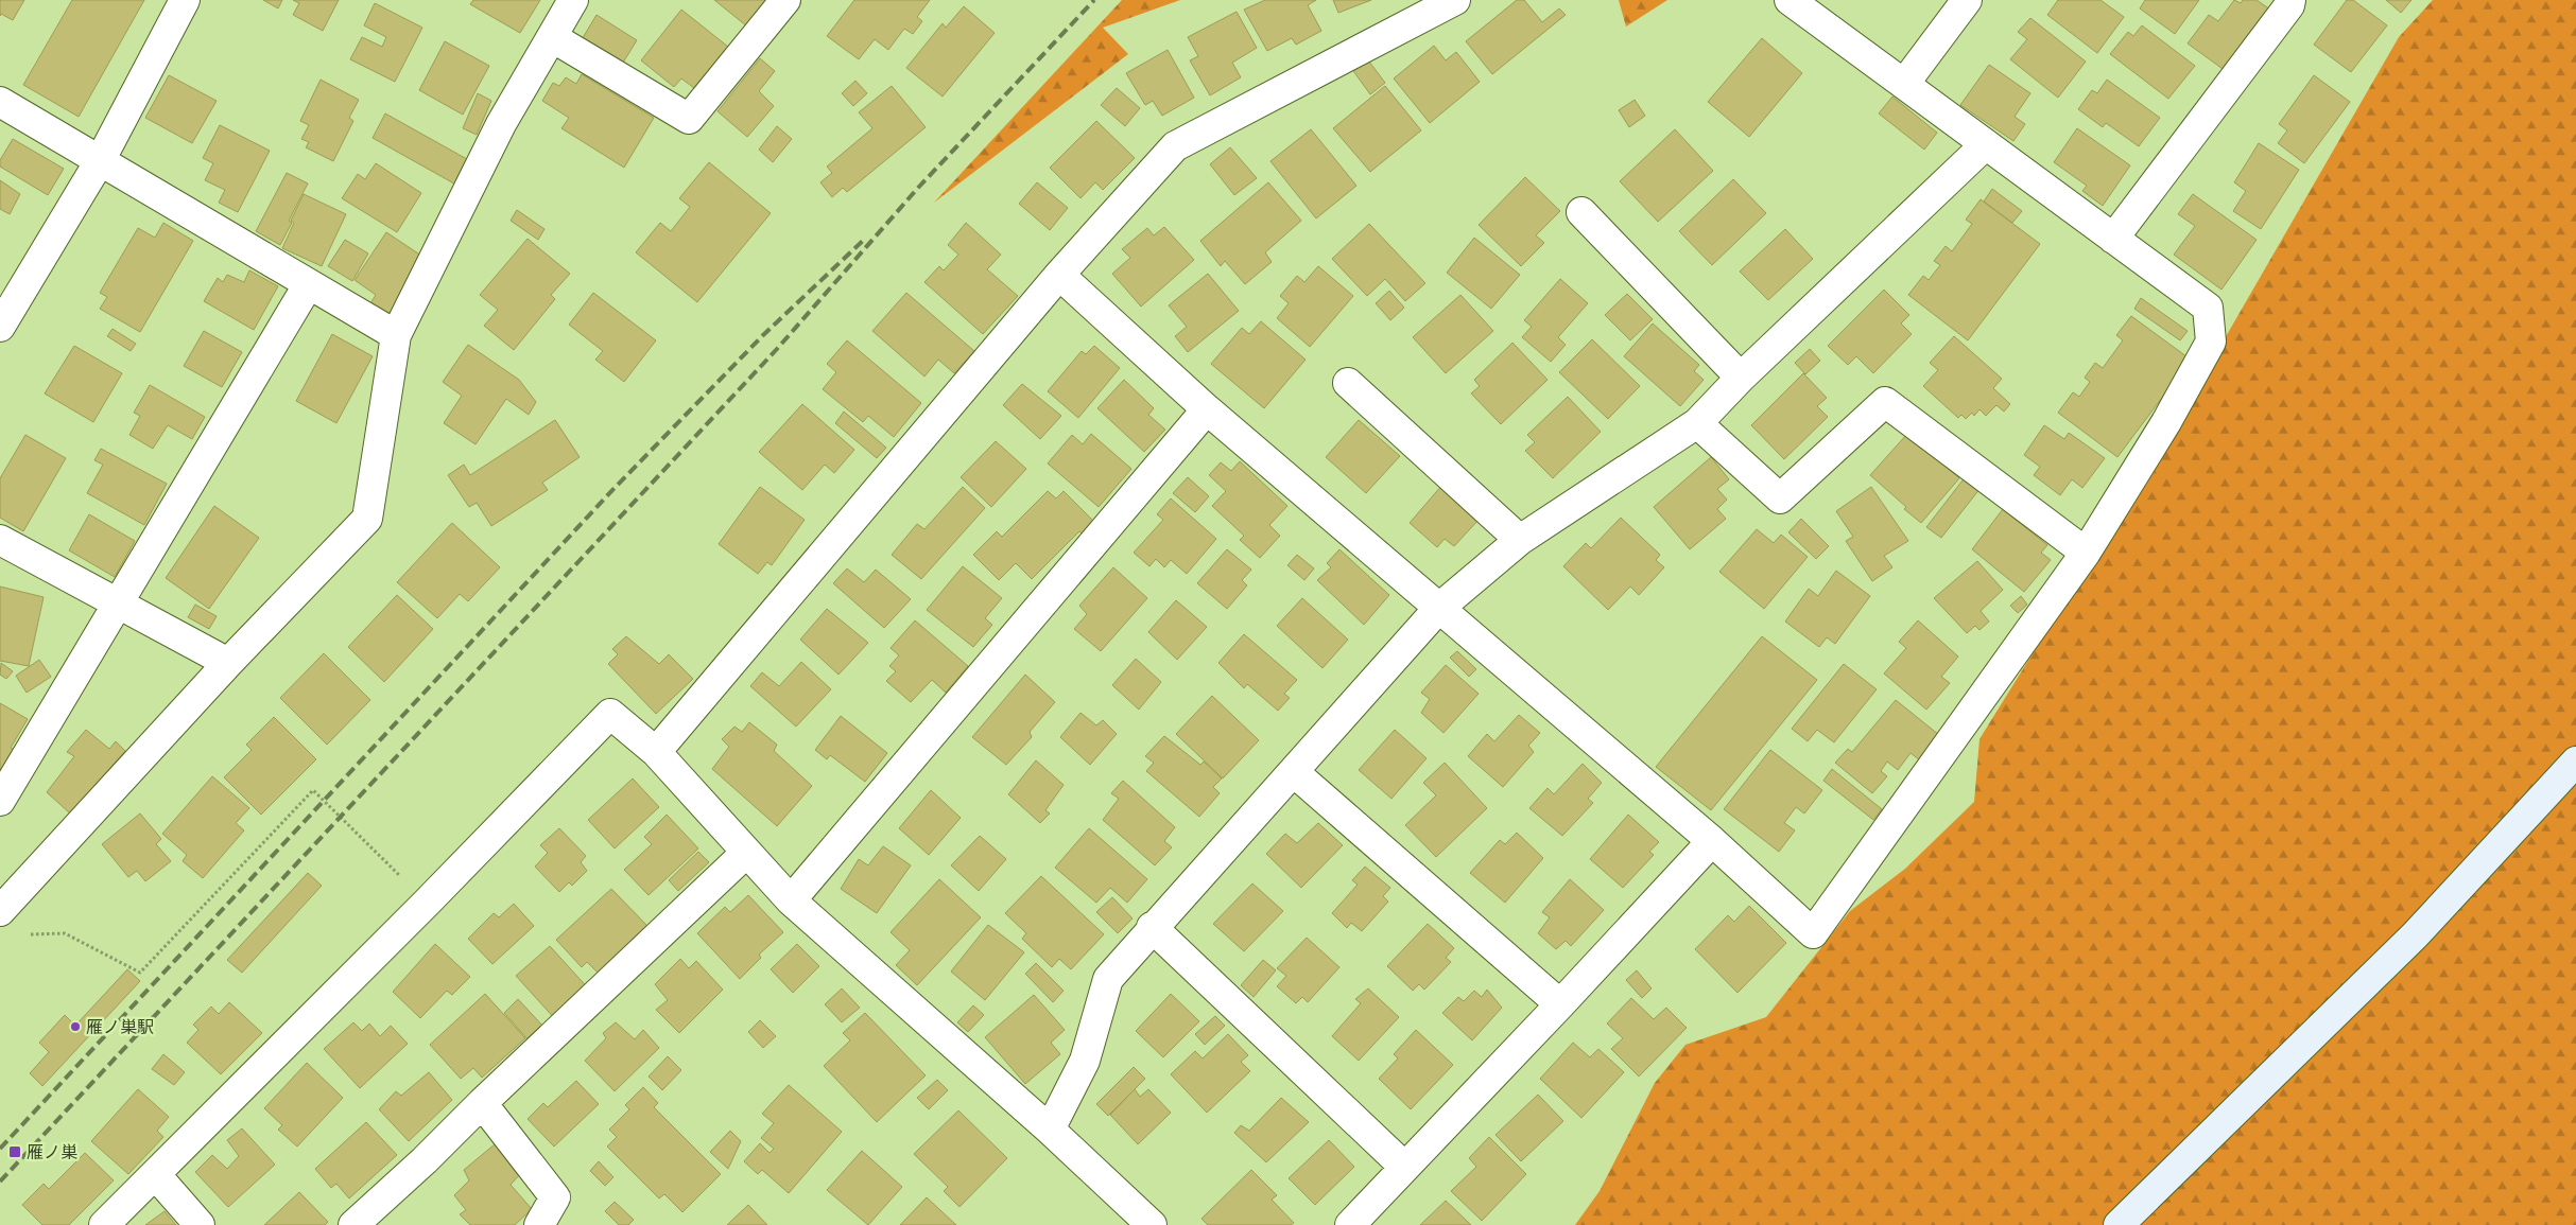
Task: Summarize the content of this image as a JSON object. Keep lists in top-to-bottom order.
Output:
{
  "places": {
    "other": ["雁ノ巣駅"],
    "transit": ["雁ノ巣"]
  }
}
